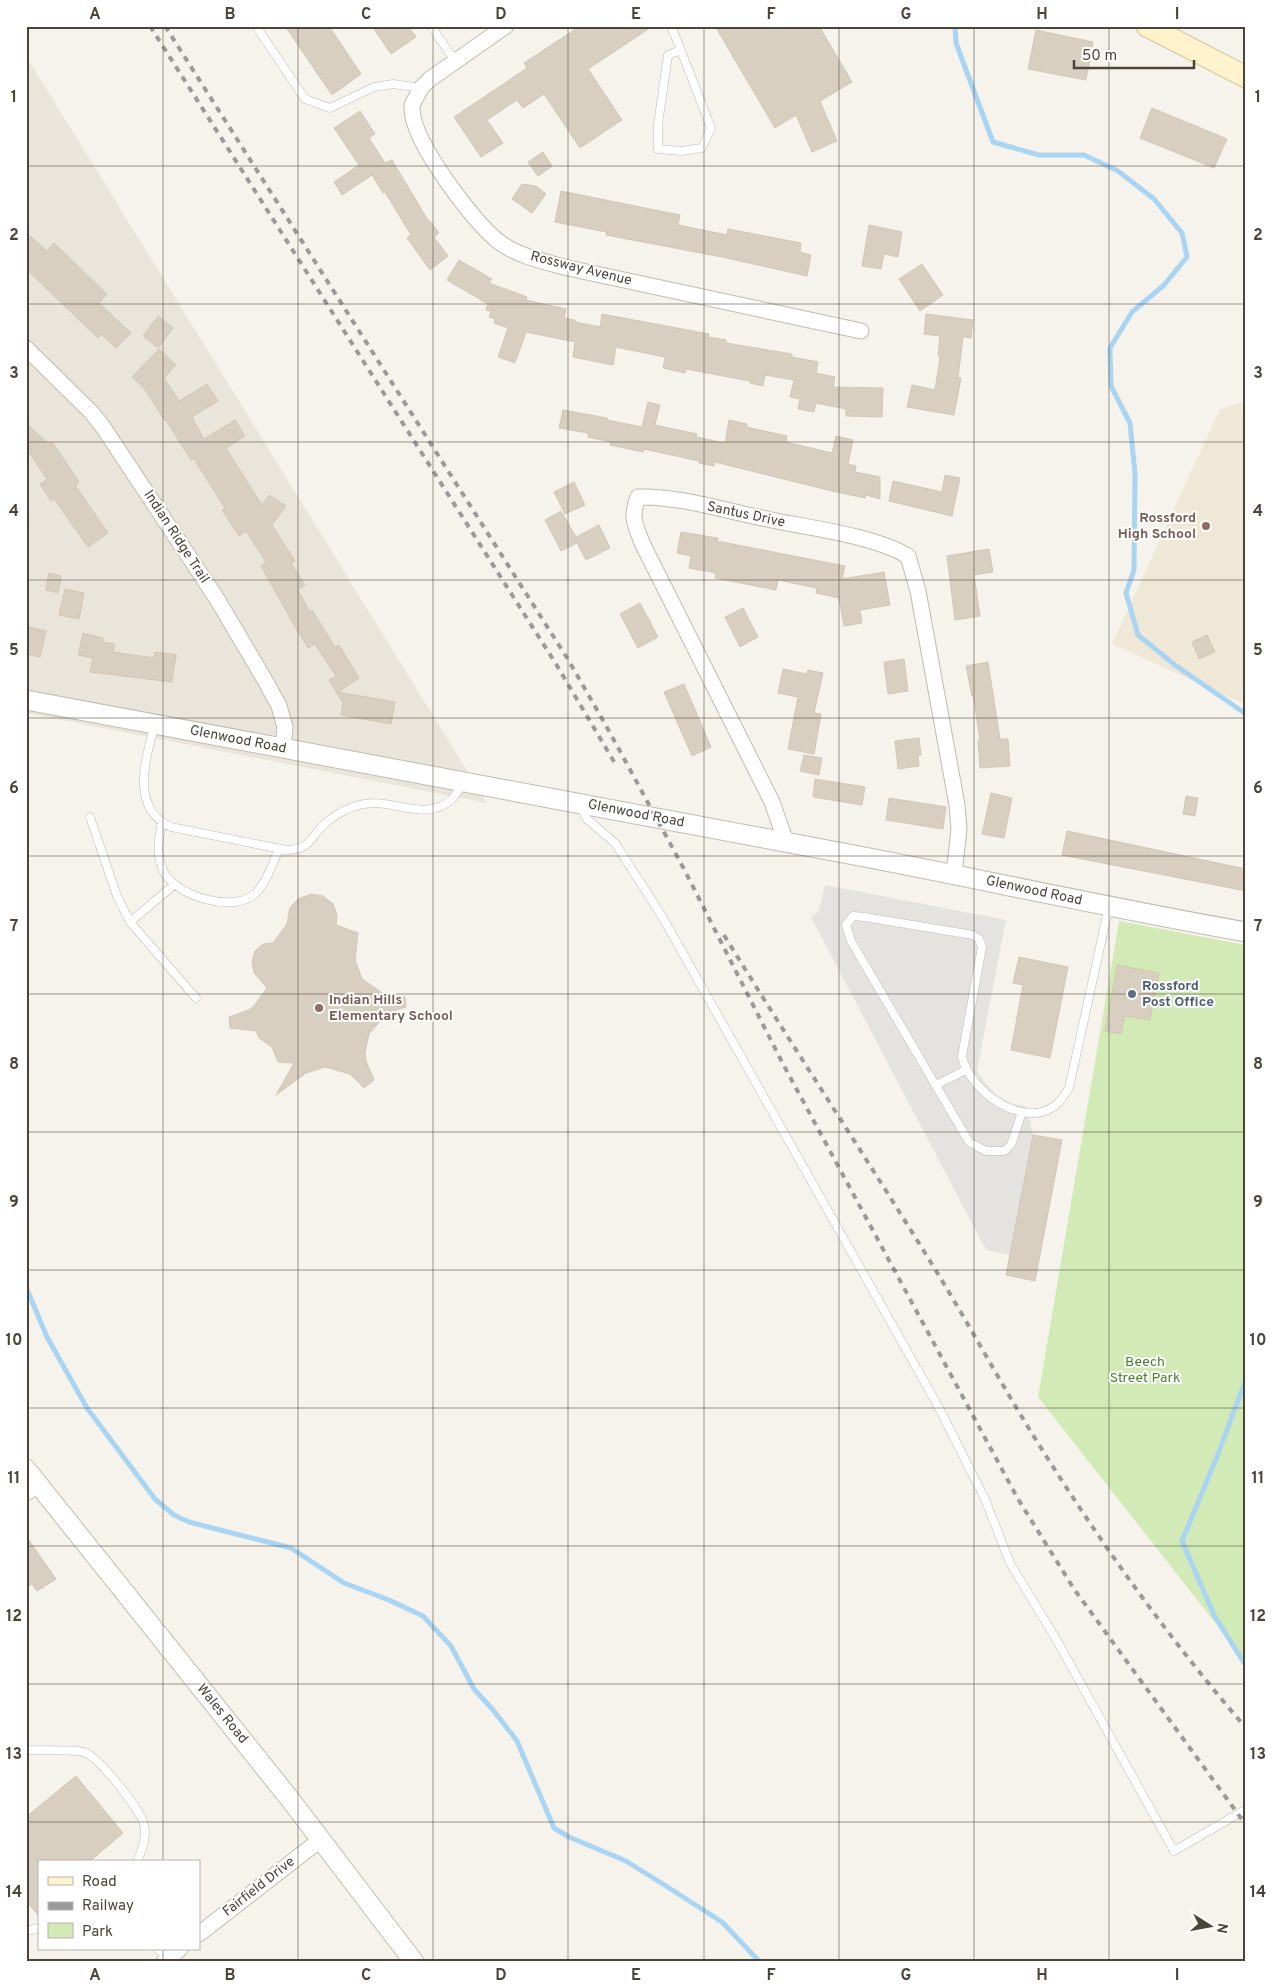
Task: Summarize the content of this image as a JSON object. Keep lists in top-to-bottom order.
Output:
{
  "streets": {
    "street": [
      "Rossway Avenue",
      "Santus Drive",
      "Indian Ridge Trail",
      "Glenwood Road",
      "Wales Road",
      "Fairfield Drive"
    ]
  },
  "crossings": [
    ["Santus Drive", "Glenwood Road"],
    ["Indian Ridge Trail", "Glenwood Road"],
    ["Wales Road", "Fairfield Drive"]
  ],
  "parks": ["Beech Street Park"],
  "places": ["Rossford High School", "Rossford Post Office", "Indian Hills Elementary School"],
  "legend": ["Road", "Railway", "Park"],
  "scale_bar": "50 m",
  "north": "right",
  "grid": {
    "columns": [
      "A",
      "B",
      "C",
      "D",
      "E",
      "F",
      "G",
      "H",
      "I"
    ],
    "rows": [
      "1",
      "2",
      "3",
      "4",
      "5",
      "6",
      "7",
      "8",
      "9",
      "10",
      "11",
      "12",
      "13",
      "14"
    ]
  }
}
